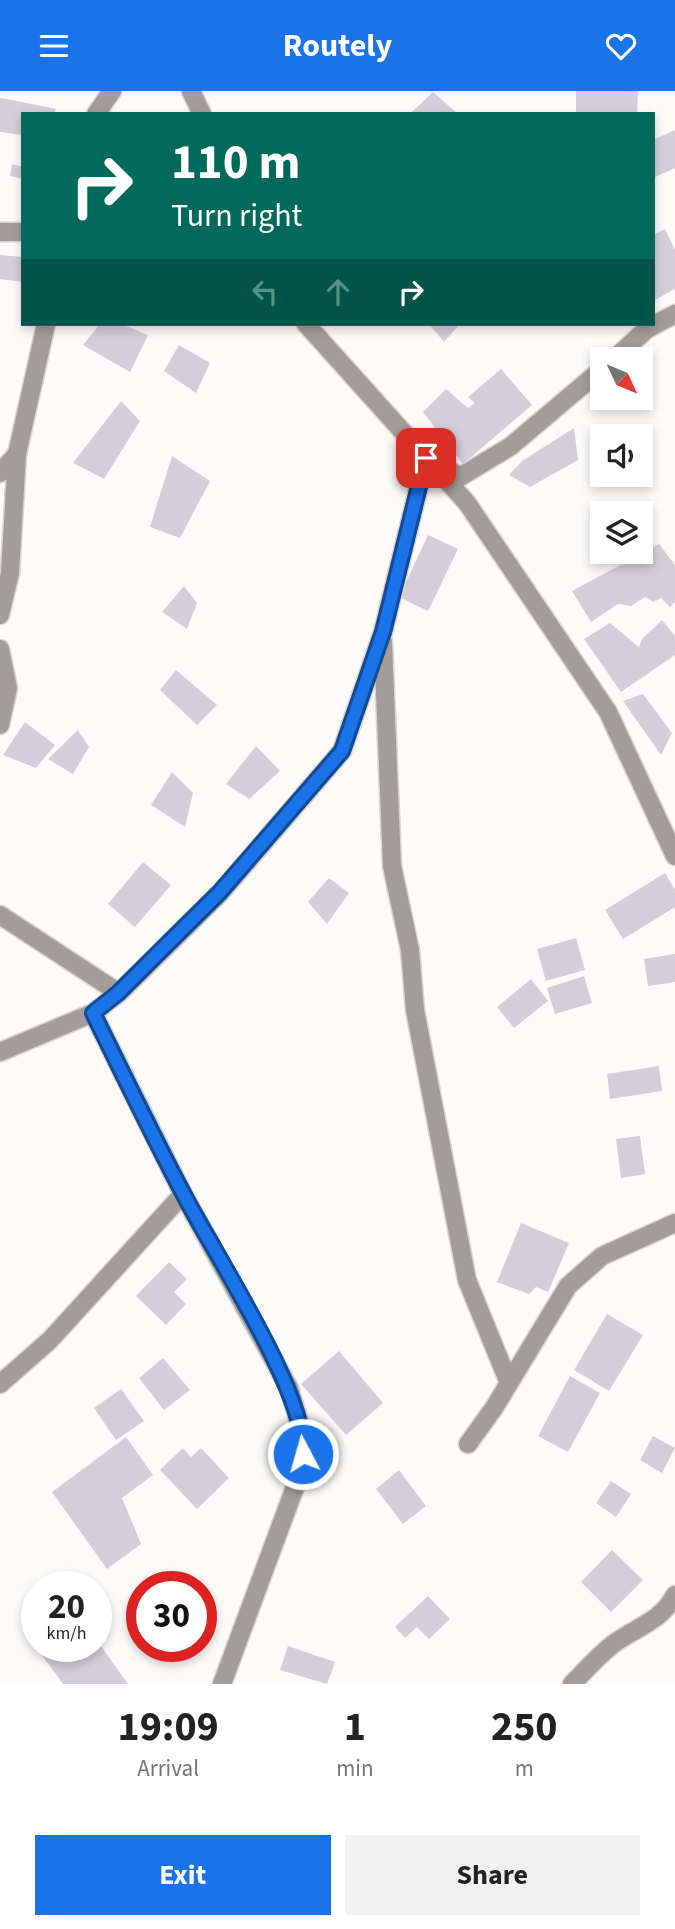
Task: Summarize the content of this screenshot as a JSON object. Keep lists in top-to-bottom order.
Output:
{
  "north": "bottom right",
  "page": {
    "header": "Routely",
    "turn": ["110 m", "Turn right"],
    "speed": "20 km/h",
    "limit": "30",
    "eta": [
      "19:09",
      "Arrival",
      "1",
      "min",
      "250",
      "m"
    ],
    "buttons": ["Exit", "Share"]
  }
}
